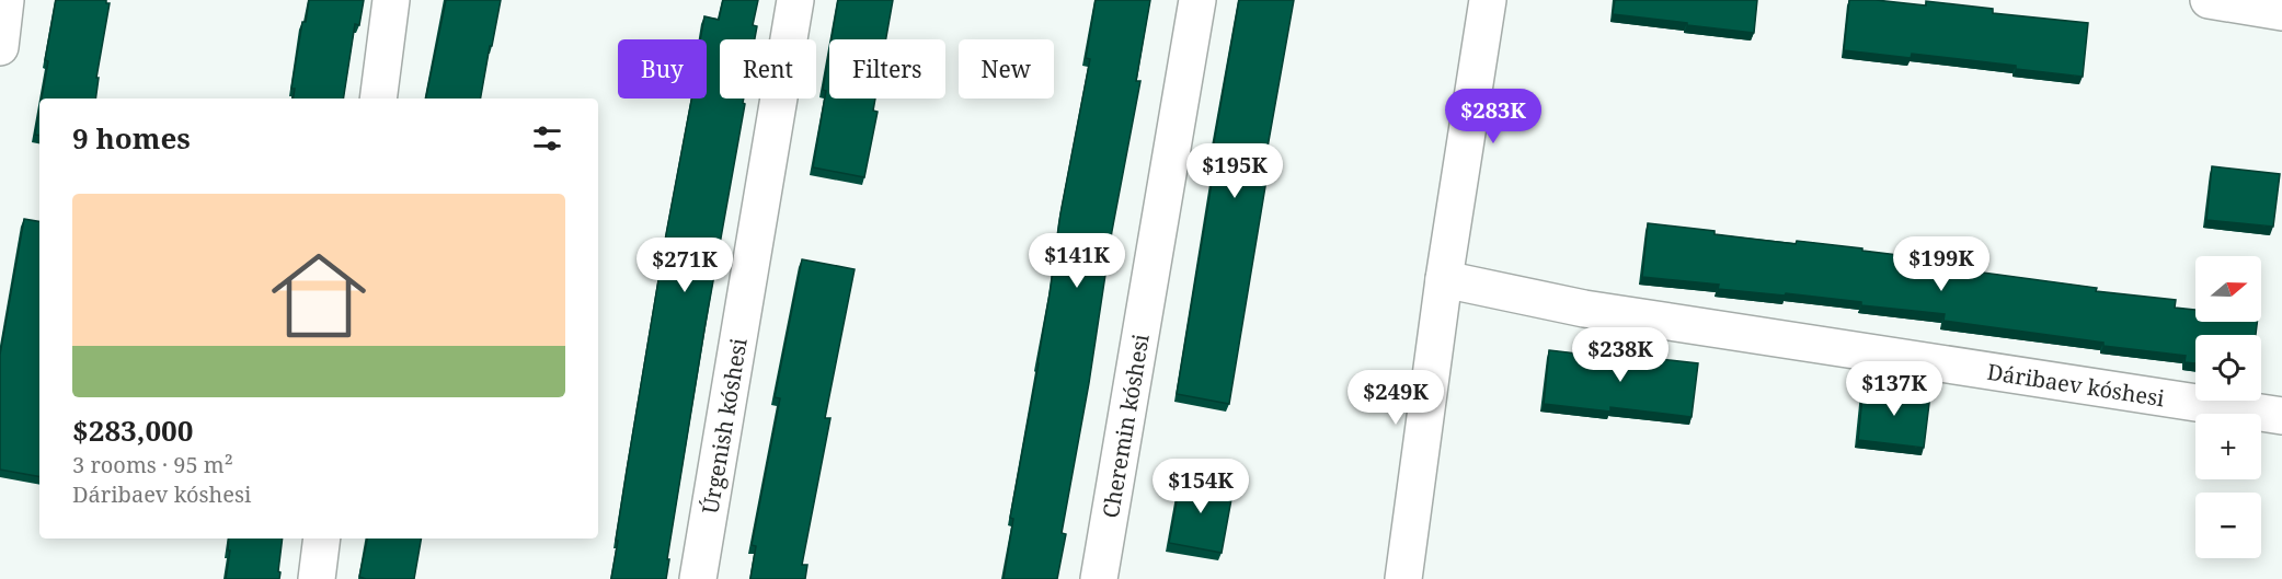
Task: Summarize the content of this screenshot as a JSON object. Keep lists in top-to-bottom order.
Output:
{
  "streets": {
    "street": ["Dáribaev kóshesi", "Úrgenish kóshesi", "Cheremin kóshesi"]
  },
  "north": "right",
  "page": {
    "chip": [
      "Buy",
      "Rent",
      "Filters",
      "New"
    ],
    "price": [
      "$283K",
      "$195K",
      "$141K",
      "$199K",
      "$271K",
      "$238K",
      "$137K",
      "$249K",
      "$154K"
    ],
    "heading": "9 homes",
    "list": [
      {
        "name": "$283,000",
        "note": "3 rooms · 95 m² · Dáribaev kóshesi"
      }
    ],
    "map_buttons": ["+", "−"]
  }
}
